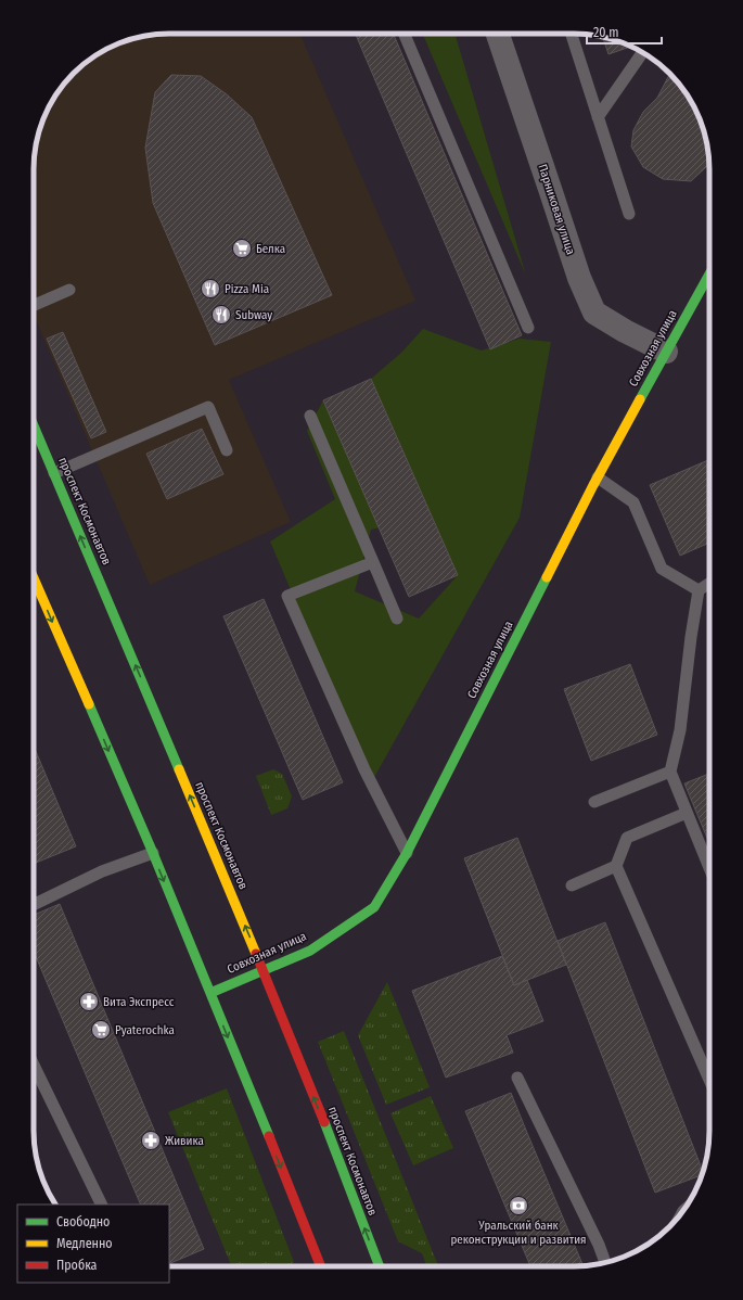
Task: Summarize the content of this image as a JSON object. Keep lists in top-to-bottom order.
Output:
{
  "streets": {
    "main road": ["Совхозная улица", "проспект Космонавтов"],
    "street": ["Парниковая улица"]
  },
  "crossings": [
    ["Парниковая улица", "Совхозная улица"],
    ["Совхозная улица", "проспект Космонавтов"]
  ],
  "places": {
    "supermarket": ["Белка", "Pyaterochka"],
    "restaurant": ["Pizza Mia", "Subway"],
    "pharmacy": ["Вита Экспресс", "Живика"],
    "bank": ["Уральский банк реконструкции и развития"]
  },
  "legend": ["Свободно", "Медленно", "Пробка"],
  "scale_bar": "20 m"
}
